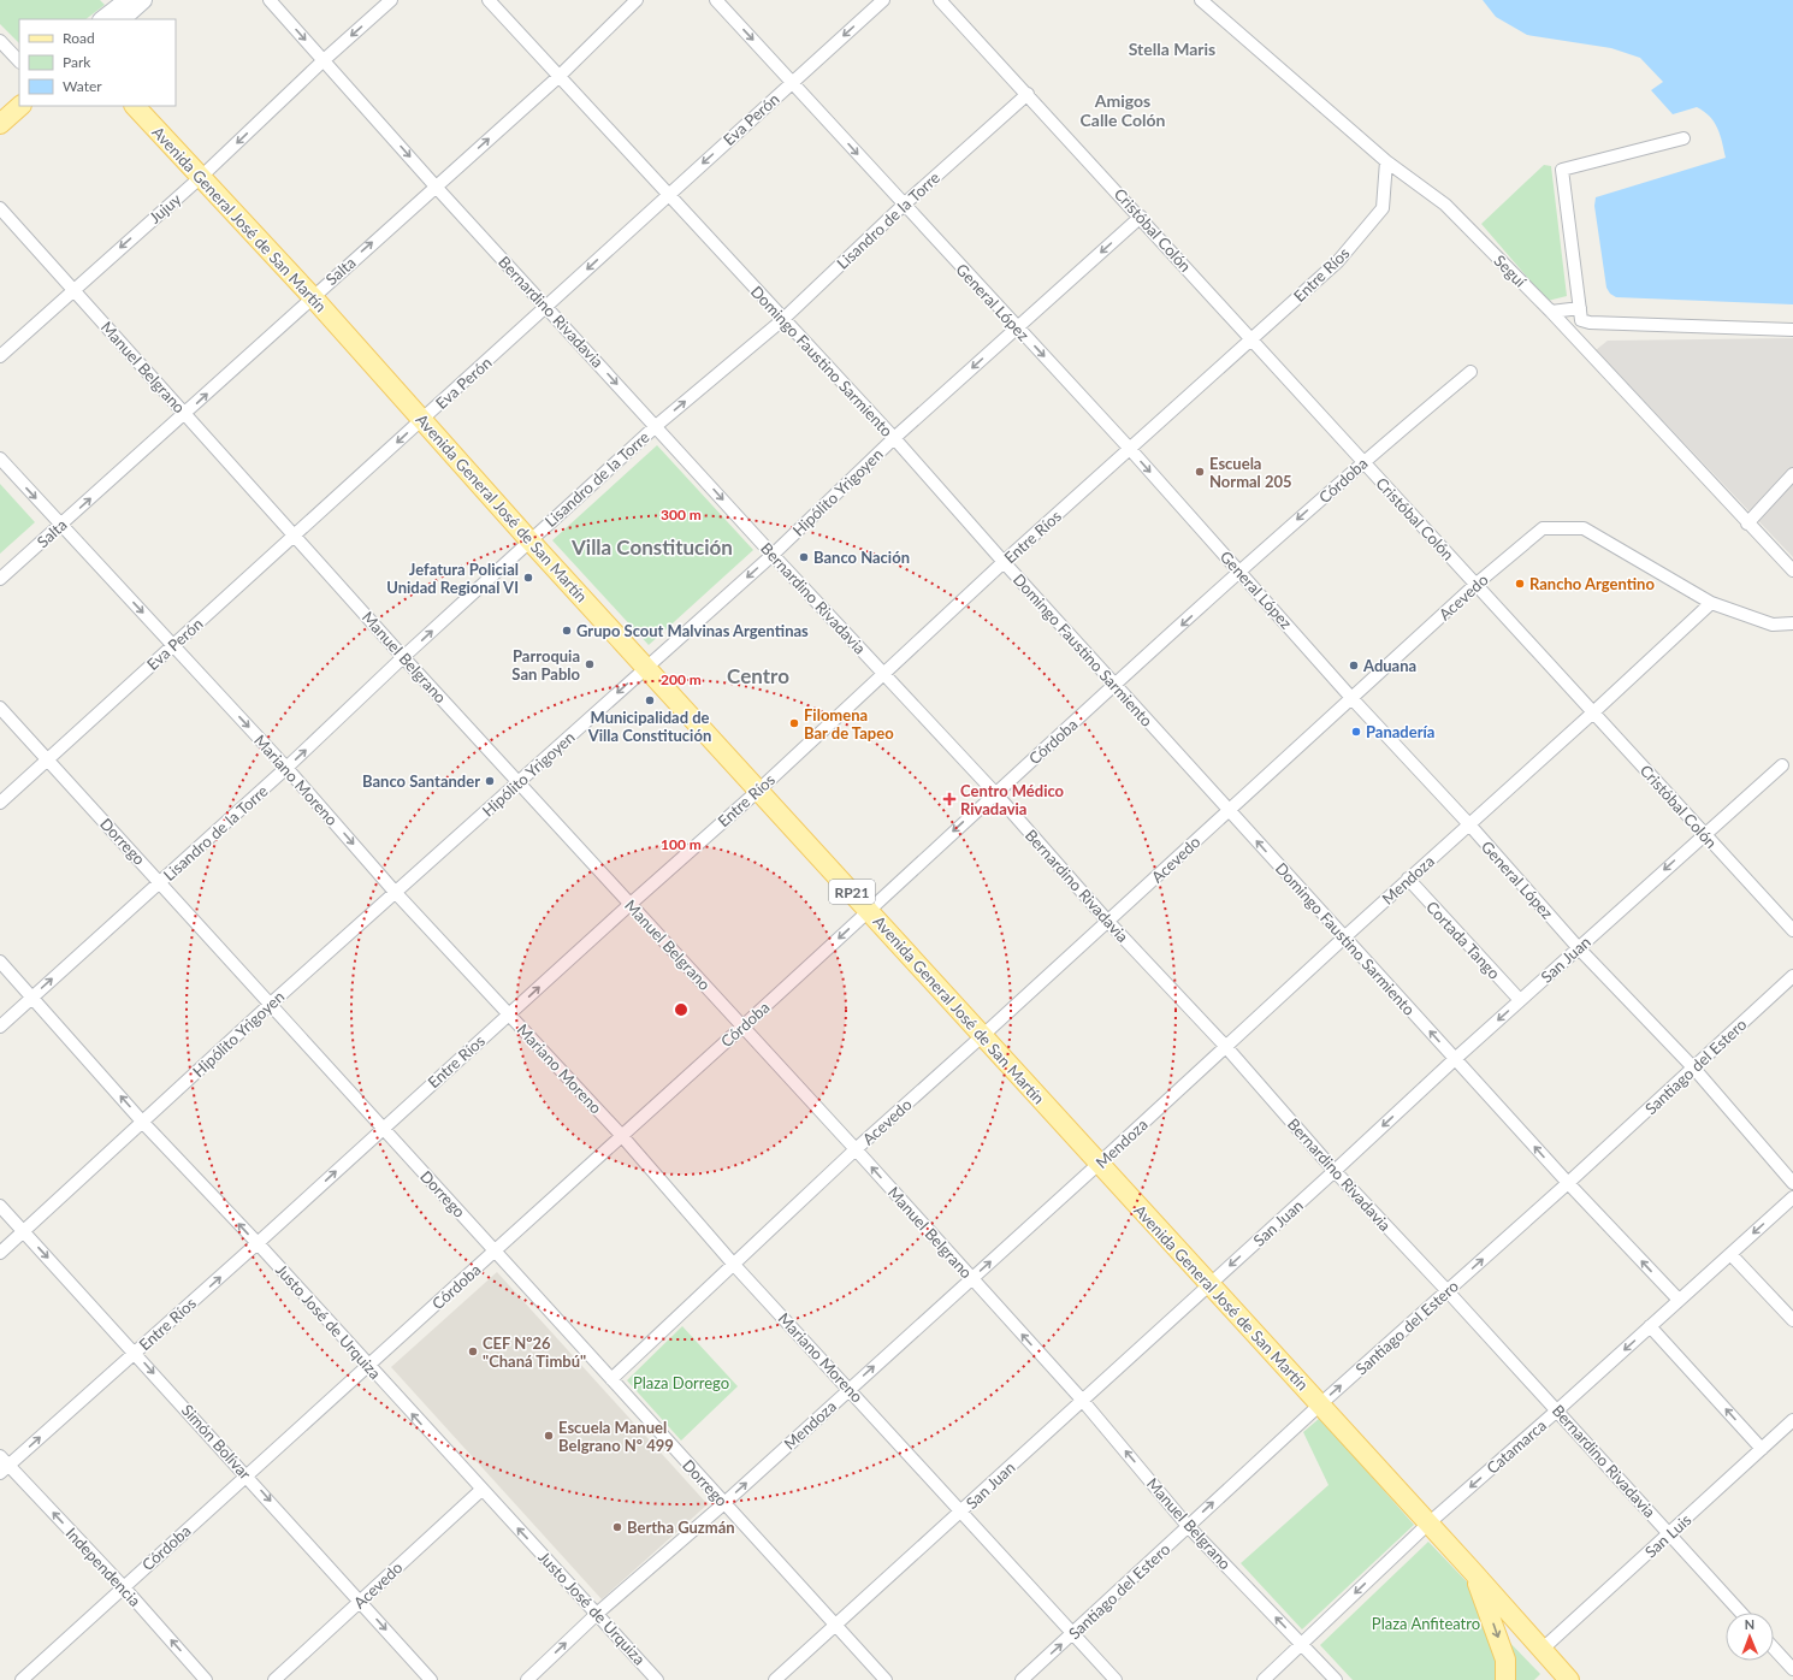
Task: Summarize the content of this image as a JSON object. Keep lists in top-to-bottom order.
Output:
{
  "streets": {
    "main road": ["Avenida General José de San Martín", "RP21"],
    "street": [
      "Eva Perón",
      "Jujuy",
      "Lisandro de la Torre",
      "Cristóbal Colón",
      "Salta",
      "Seguí",
      "Entre Ríos",
      "General López",
      "Bernardino Rivadavia",
      "Domingo Faustino Sarmiento",
      "Manuel Belgrano",
      "Córdoba",
      "Hipólito Yrigoyen",
      "Acevedo",
      "Mariano Moreno",
      "Dorrego",
      "Mendoza",
      "Cortada Tango",
      "San Juan",
      "Santiago del Estero",
      "Justo José de Urquiza",
      "Simón Bolívar",
      "Catamarca",
      "San Luis",
      "Independencia"
    ]
  },
  "crossings": [
    ["Eva Perón", "Avenida General José de San Martín"],
    ["Eva Perón", "General López"],
    ["Eva Perón", "Bernardino Rivadavia"],
    ["Eva Perón", "Domingo Faustino Sarmiento"],
    ["Eva Perón", "Manuel Belgrano"],
    ["Eva Perón", "Mariano Moreno"],
    ["Eva Perón", "Dorrego"],
    ["Jujuy", "Avenida General José de San Martín"],
    ["Jujuy", "Bernardino Rivadavia"],
    ["Jujuy", "Manuel Belgrano"],
    ["Avenida General José de San Martín", "Lisandro de la Torre"],
    ["Avenida General José de San Martín", "Salta"],
    ["Avenida General José de San Martín", "Entre Ríos"],
    ["Avenida General José de San Martín", "Córdoba"],
    ["Avenida General José de San Martín", "Hipólito Yrigoyen"],
    ["Avenida General José de San Martín", "Acevedo"],
    ["Avenida General José de San Martín", "Mendoza"],
    ["Avenida General José de San Martín", "San Juan"],
    ["Avenida General José de San Martín", "Santiago del Estero"],
    ["Avenida General José de San Martín", "Catamarca"],
    ["Avenida General José de San Martín", "San Luis"],
    ["Lisandro de la Torre", "Cristóbal Colón"],
    ["Lisandro de la Torre", "General López"],
    ["Lisandro de la Torre", "Bernardino Rivadavia"],
    ["Lisandro de la Torre", "Domingo Faustino Sarmiento"],
    ["Lisandro de la Torre", "Manuel Belgrano"],
    ["Lisandro de la Torre", "Mariano Moreno"],
    ["Lisandro de la Torre", "Dorrego"],
    ["Lisandro de la Torre", "Justo José de Urquiza"],
    ["Cristóbal Colón", "Entre Ríos"],
    ["Cristóbal Colón", "Córdoba"],
    ["Cristóbal Colón", "Hipólito Yrigoyen"],
    ["Cristóbal Colón", "Acevedo"],
    ["Cristóbal Colón", "Mendoza"],
    ["Cristóbal Colón", "San Juan"],
    ["Salta", "Bernardino Rivadavia"],
    ["Salta", "Domingo Faustino Sarmiento"],
    ["Salta", "Manuel Belgrano"],
    ["Salta", "Mariano Moreno"],
    ["Seguí", "Entre Ríos"],
    ["Entre Ríos", "General López"],
    ["Entre Ríos", "Bernardino Rivadavia"],
    ["Entre Ríos", "Domingo Faustino Sarmiento"],
    ["Entre Ríos", "Manuel Belgrano"],
    ["Entre Ríos", "Mariano Moreno"],
    ["Entre Ríos", "Dorrego"],
    ["Entre Ríos", "Justo José de Urquiza"],
    ["Entre Ríos", "Simón Bolívar"],
    ["Entre Ríos", "Independencia"],
    ["General López", "Córdoba"],
    ["General López", "Hipólito Yrigoyen"],
    ["General López", "Acevedo"],
    ["General López", "Mendoza"],
    ["General López", "San Juan"],
    ["General López", "Santiago del Estero"],
    ["Bernardino Rivadavia", "Córdoba"],
    ["Bernardino Rivadavia", "Hipólito Yrigoyen"],
    ["Bernardino Rivadavia", "Acevedo"],
    ["Bernardino Rivadavia", "Mendoza"],
    ["Bernardino Rivadavia", "San Juan"],
    ["Bernardino Rivadavia", "Santiago del Estero"],
    ["Bernardino Rivadavia", "Catamarca"],
    ["Bernardino Rivadavia", "San Luis"],
    ["Domingo Faustino Sarmiento", "Córdoba"],
    ["Domingo Faustino Sarmiento", "Hipólito Yrigoyen"],
    ["Domingo Faustino Sarmiento", "Acevedo"],
    ["Domingo Faustino Sarmiento", "Mendoza"],
    ["Domingo Faustino Sarmiento", "San Juan"],
    ["Domingo Faustino Sarmiento", "Santiago del Estero"],
    ["Domingo Faustino Sarmiento", "Catamarca"],
    ["Manuel Belgrano", "Córdoba"],
    ["Manuel Belgrano", "Hipólito Yrigoyen"],
    ["Manuel Belgrano", "Acevedo"],
    ["Manuel Belgrano", "Mendoza"],
    ["Manuel Belgrano", "San Juan"],
    ["Manuel Belgrano", "Santiago del Estero"],
    ["Manuel Belgrano", "Catamarca"],
    ["Córdoba", "Mariano Moreno"],
    ["Córdoba", "Dorrego"],
    ["Córdoba", "Justo José de Urquiza"],
    ["Córdoba", "Simón Bolívar"],
    ["Córdoba", "Independencia"],
    ["Hipólito Yrigoyen", "Mariano Moreno"],
    ["Hipólito Yrigoyen", "Dorrego"],
    ["Hipólito Yrigoyen", "Justo José de Urquiza"],
    ["Hipólito Yrigoyen", "Simón Bolívar"],
    ["Acevedo", "Mariano Moreno"],
    ["Acevedo", "Dorrego"],
    ["Acevedo", "Mendoza"],
    ["Acevedo", "Justo José de Urquiza"],
    ["Acevedo", "Simón Bolívar"],
    ["Mariano Moreno", "Mendoza"],
    ["Mariano Moreno", "San Juan"],
    ["Mariano Moreno", "Santiago del Estero"],
    ["Dorrego", "Mendoza"],
    ["Dorrego", "San Juan"],
    ["Mendoza", "Cortada Tango"],
    ["Mendoza", "Justo José de Urquiza"],
    ["Cortada Tango", "San Juan"]
  ],
  "one_way": [
    "Eva Perón",
    "Jujuy",
    "Lisandro de la Torre",
    "Salta",
    "Entre Ríos",
    "General López",
    "Domingo Faustino Sarmiento",
    "Hipólito Yrigoyen",
    "Mariano Moreno",
    "Mendoza",
    "San Juan",
    "Santiago del Estero",
    "Justo José de Urquiza",
    "Simón Bolívar",
    "Catamarca",
    "Independencia"
  ],
  "districts": [
    "Stella Maris",
    "Amigos Calle Colón",
    "Villa Constitución",
    "Centro"
  ],
  "parks": ["Plaza Dorrego", "Plaza Anfiteatro"],
  "places": {
    "other": [
      "Escuela Normal 205",
      "Banco Nación",
      "Jefatura Policial Unidad Regional VI",
      "Rancho Argentino",
      "Grupo Scout Malvinas Argentinas",
      "Parroquia San Pablo",
      "Aduana",
      "Municipalidad de Villa Constitución",
      "Filomena Bar de Tapeo",
      "Panadería",
      "Banco Santander",
      "CEF Nº26 \"Chaná Timbú\"",
      "Escuela Manuel Belgrano Nº 499",
      "Bertha Guzmán"
    ],
    "health": ["Centro Médico Rivadavia"]
  },
  "legend": ["Road", "Park", "Water"],
  "north": "top",
  "rings": ["300 m", "200 m", "100 m"]
}
